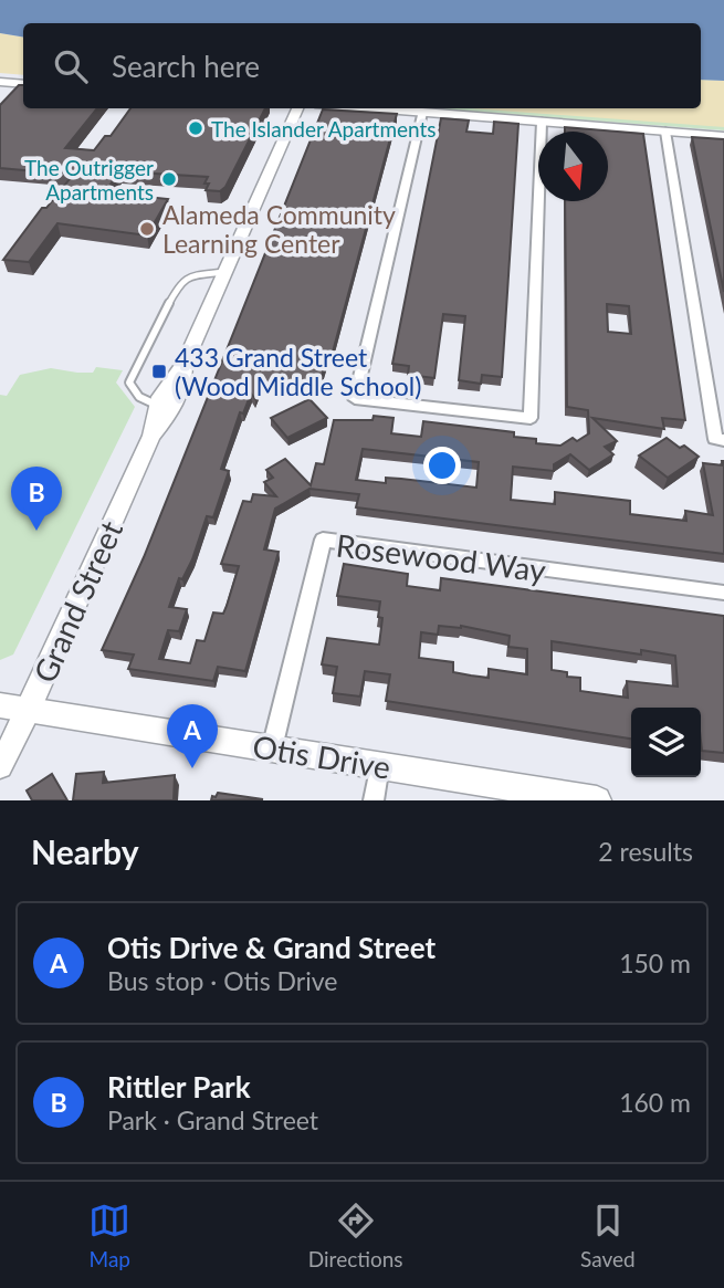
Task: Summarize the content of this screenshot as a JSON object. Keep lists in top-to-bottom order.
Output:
{
  "streets": {
    "main road": ["Otis Drive"],
    "street": ["Rosewood Way", "Grand Street"]
  },
  "crossings": [
    ["Rosewood Way", "Otis Drive"],
    ["Grand Street", "Otis Drive"]
  ],
  "places": {
    "other": ["The Islander Apartments", "The Outrigger Apartments", "Alameda Community Learning Center"],
    "transit": ["433 Grand Street (Wood Middle School)"]
  },
  "north": "bottom",
  "page": {
    "search": "Search here",
    "pins": ["B", "A"],
    "heading": ["Nearby", "2 results"],
    "list": [
      {
        "mark": "A",
        "name": "Otis Drive & Grand Street",
        "note": "Bus stop · Otis Drive",
        "value": "150 m"
      },
      {
        "mark": "B",
        "name": "Rittler Park",
        "note": "Park · Grand Street",
        "value": "160 m"
      }
    ],
    "nav": ["Map", "Directions", "Saved"]
  }
}
